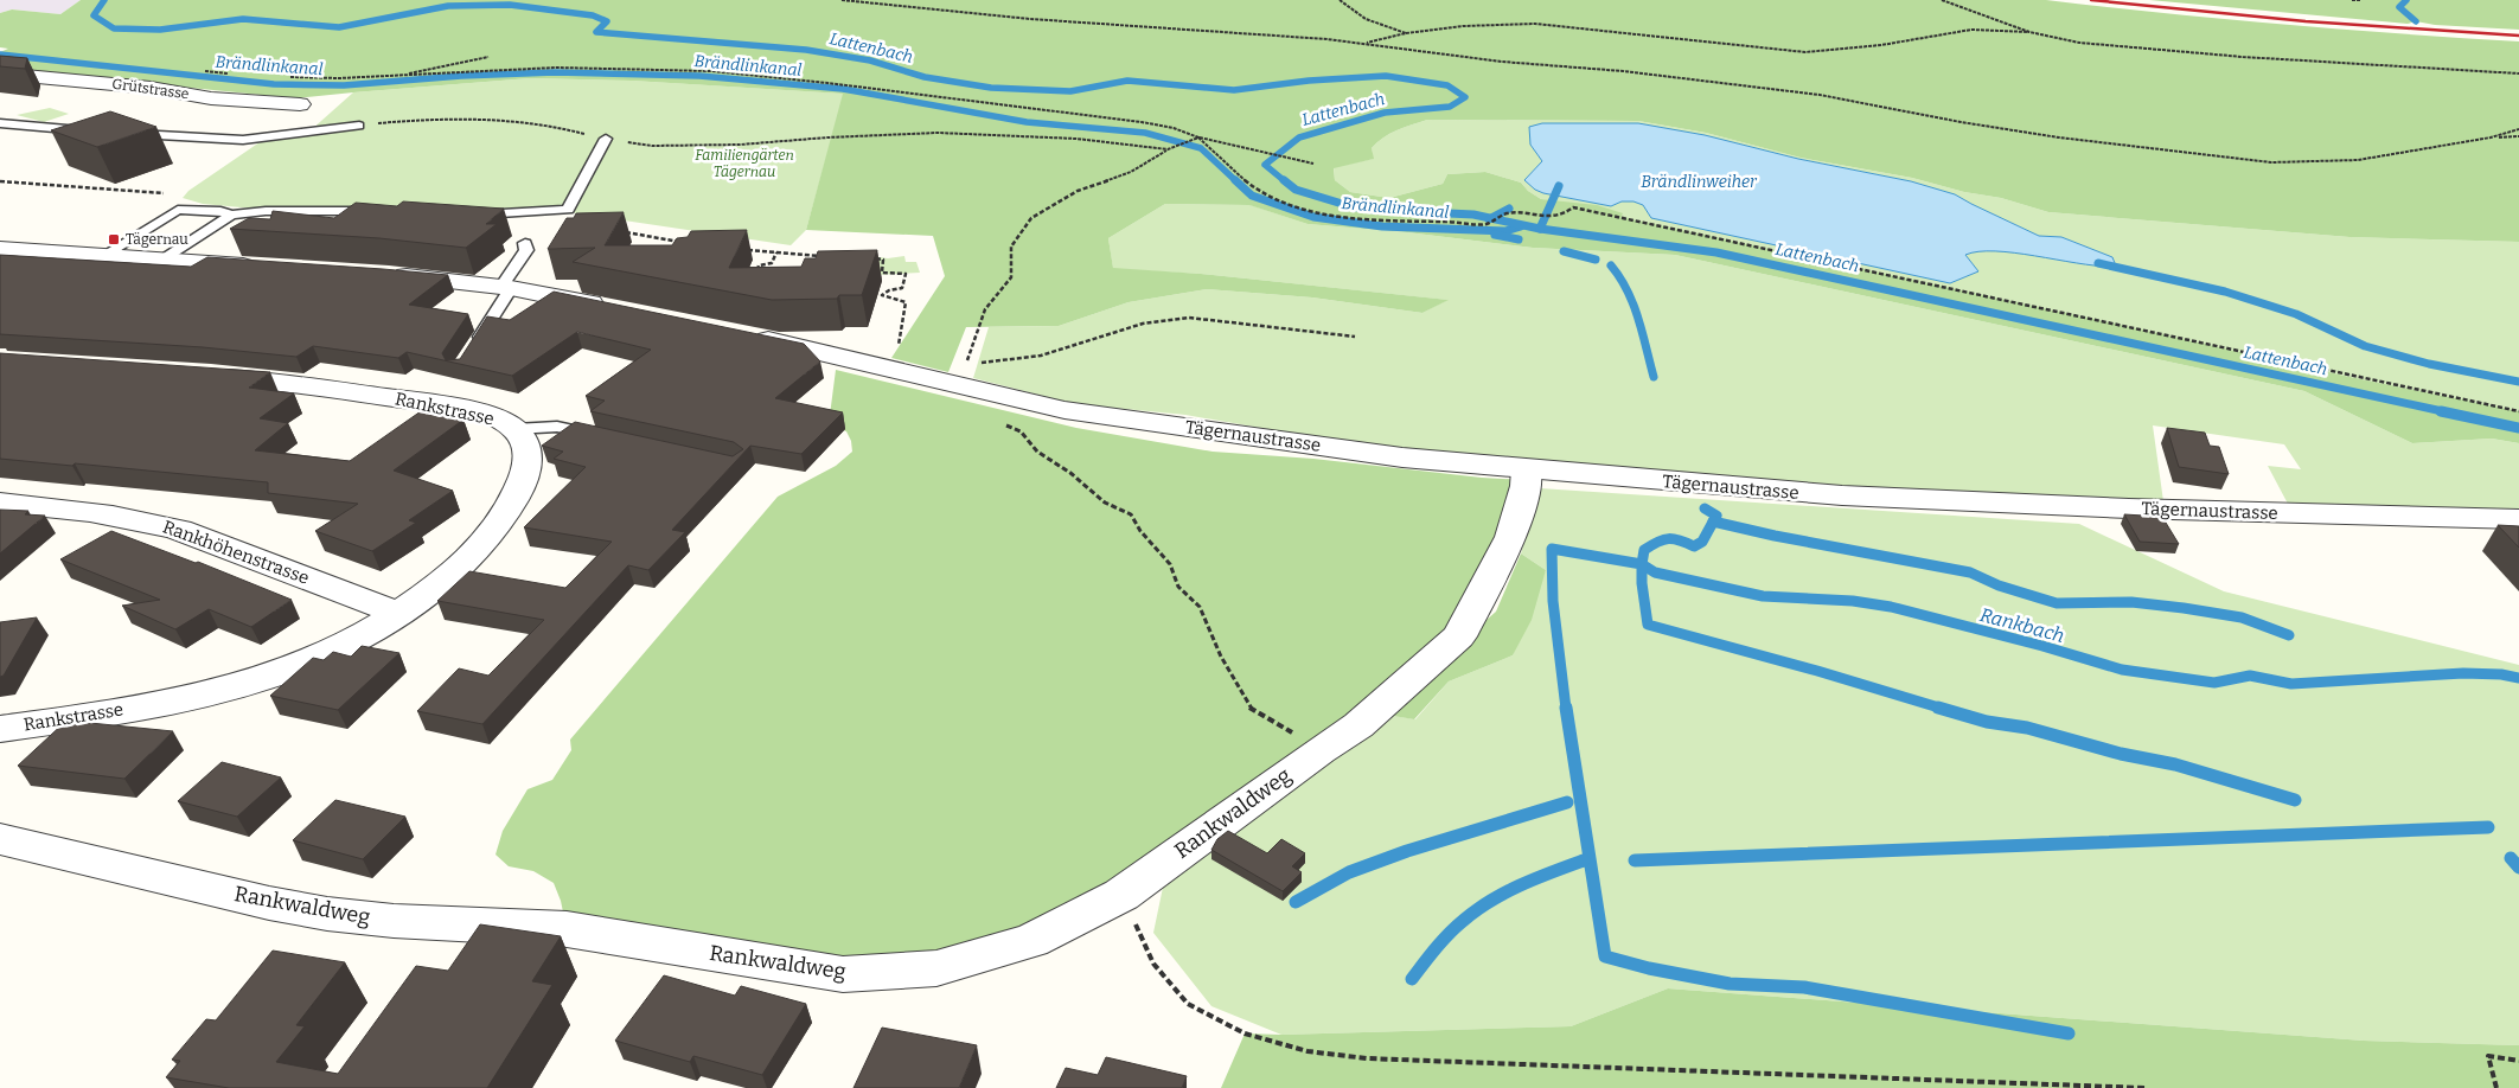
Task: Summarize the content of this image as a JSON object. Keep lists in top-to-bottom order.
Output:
{
  "streets": {
    "street": [
      "Grütstrasse",
      "Rankstrasse",
      "Tägernaustrasse",
      "Rankhöhenstrasse",
      "Rankwaldweg"
    ]
  },
  "crossings": [
    ["Rankstrasse", "Rankhöhenstrasse"],
    ["Tägernaustrasse", "Rankwaldweg"]
  ],
  "water": [
    "Lattenbach",
    "Brändlinkanal",
    "Brändlinweiher",
    "Rankbach"
  ],
  "parks": ["Familiengärten Tägernau"],
  "places": {
    "transit": ["Tägernau"]
  }
}
